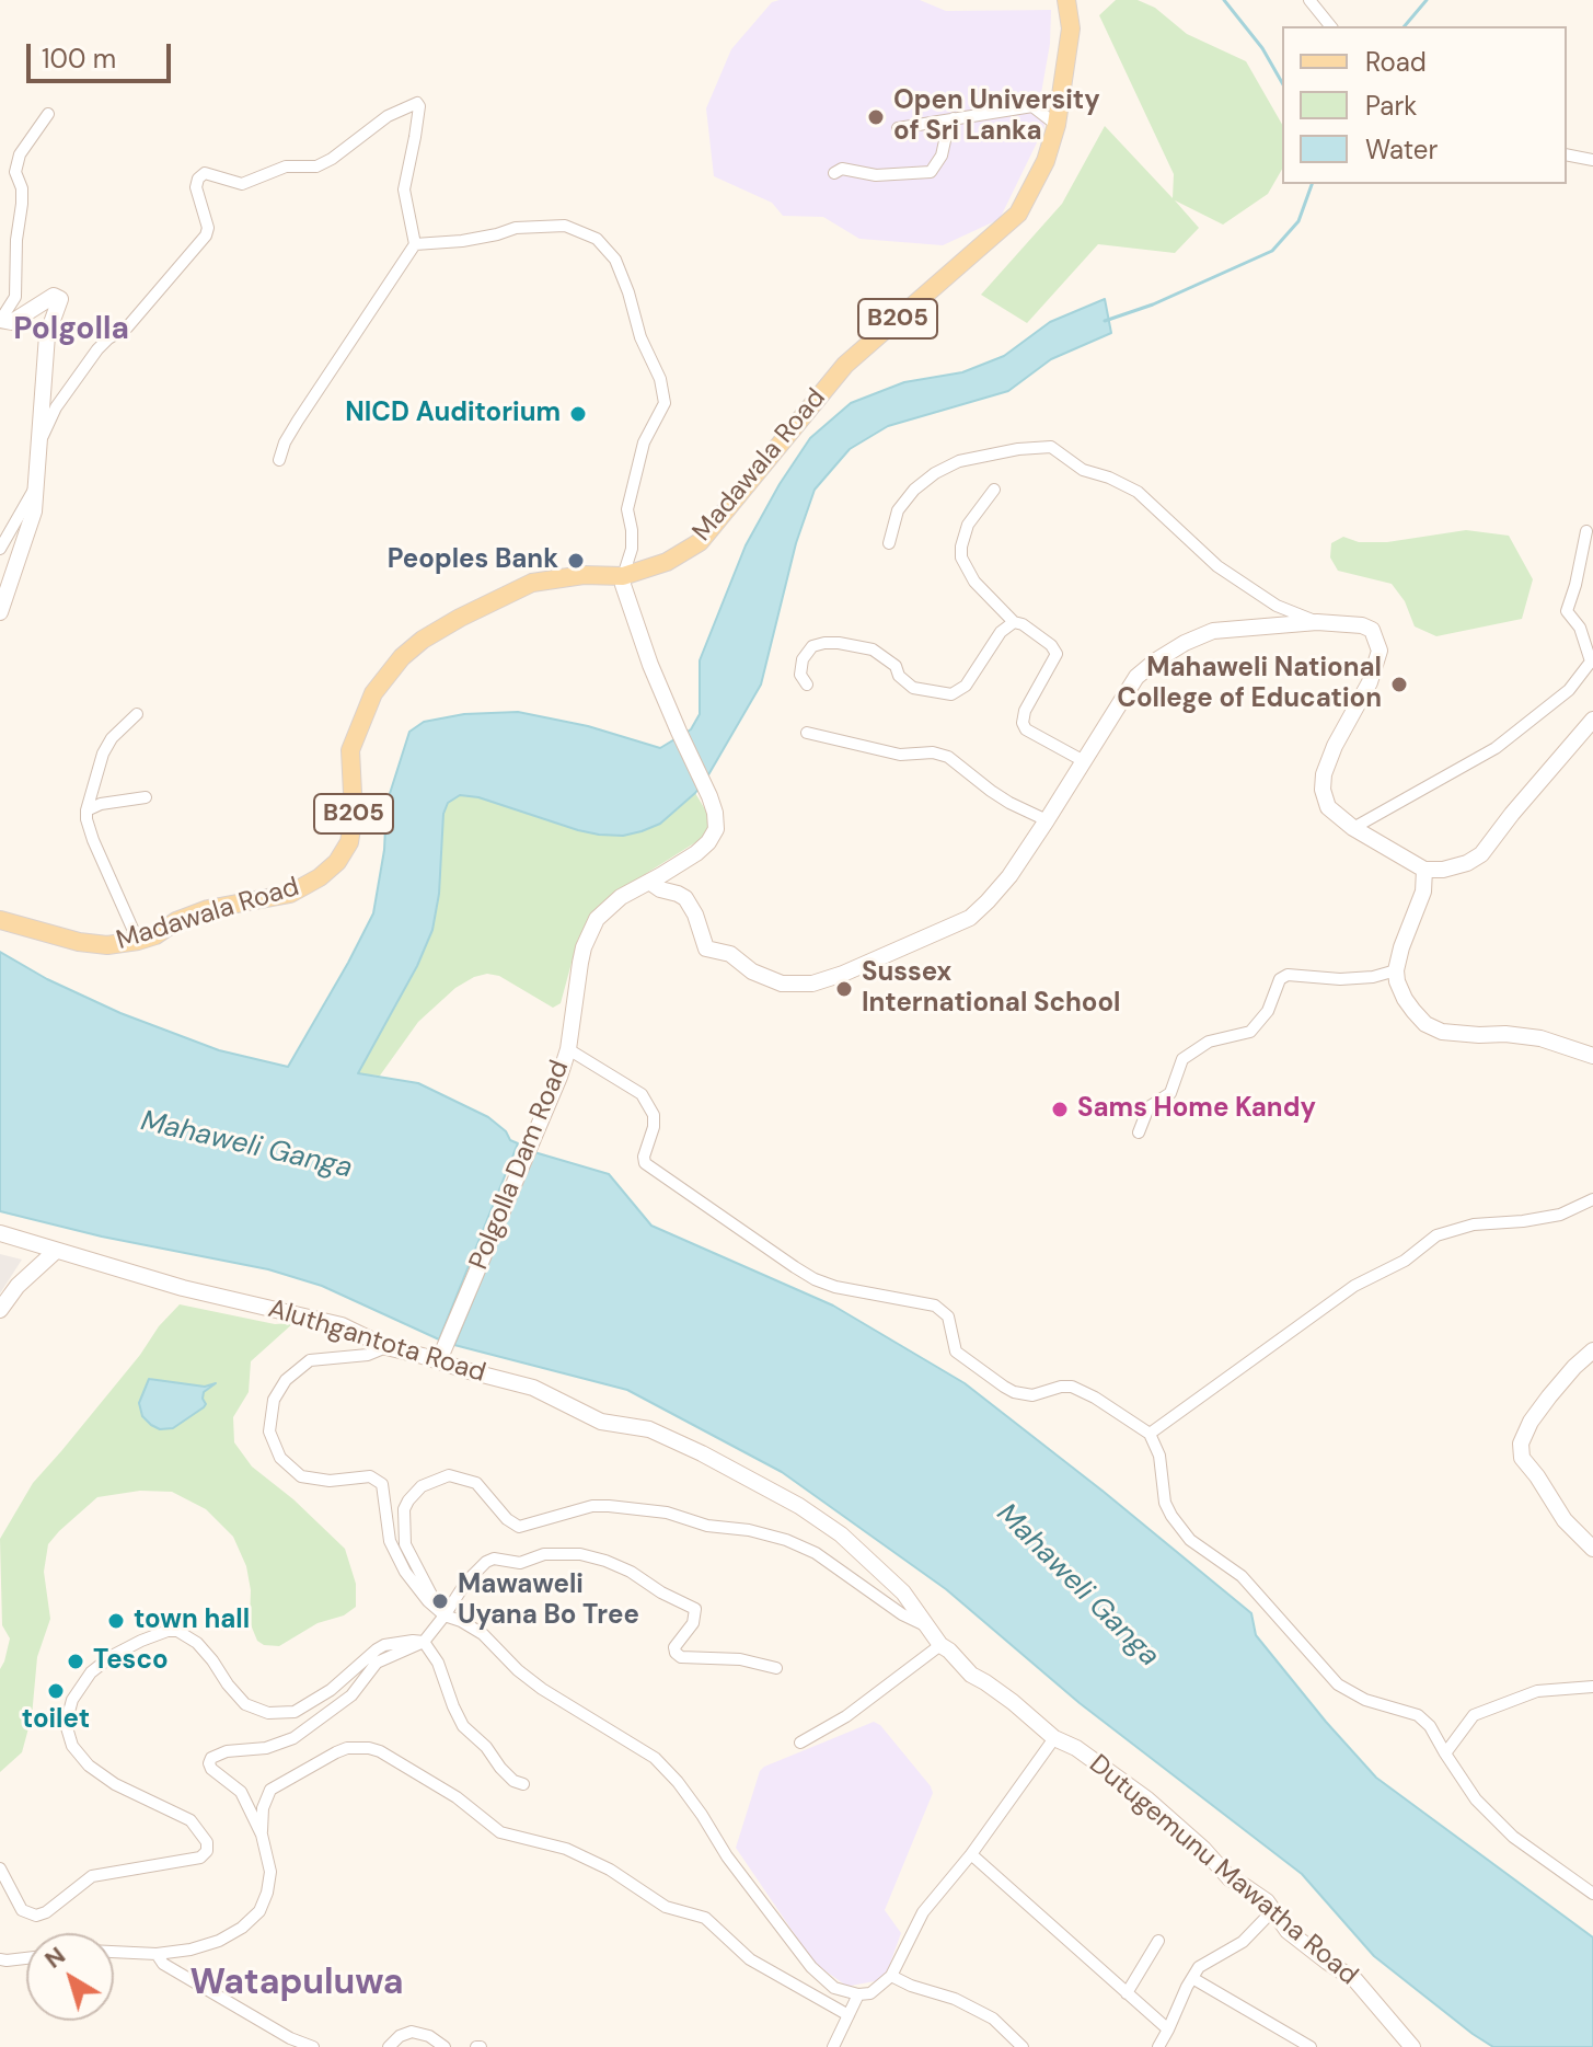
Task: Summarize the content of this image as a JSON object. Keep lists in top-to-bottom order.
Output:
{
  "streets": {
    "main road": ["B205", "Madawala Road"],
    "street": ["Polgolla Dam Road", "Aluthgantota Road", "Dutugemunu Mawatha Road"]
  },
  "crossings": [
    ["Madawala Road", "Polgolla Dam Road"],
    ["Polgolla Dam Road", "Aluthgantota Road"],
    ["Aluthgantota Road", "Dutugemunu Mawatha Road"]
  ],
  "districts": ["Polgolla", "Watapuluwa"],
  "water": ["Mahaweli Ganga"],
  "places": [
    "Open University of Sri Lanka",
    "NICD Auditorium",
    "Peoples Bank",
    "Mahaweli National College of Education",
    "Sussex International School",
    "Sams Home Kandy",
    "Mawaweli Uyana Bo Tree",
    "town hall",
    "Tesco",
    "toilet"
  ],
  "legend": ["Road", "Park", "Water"],
  "scale_bar": "100 m",
  "north": "top left"
}
